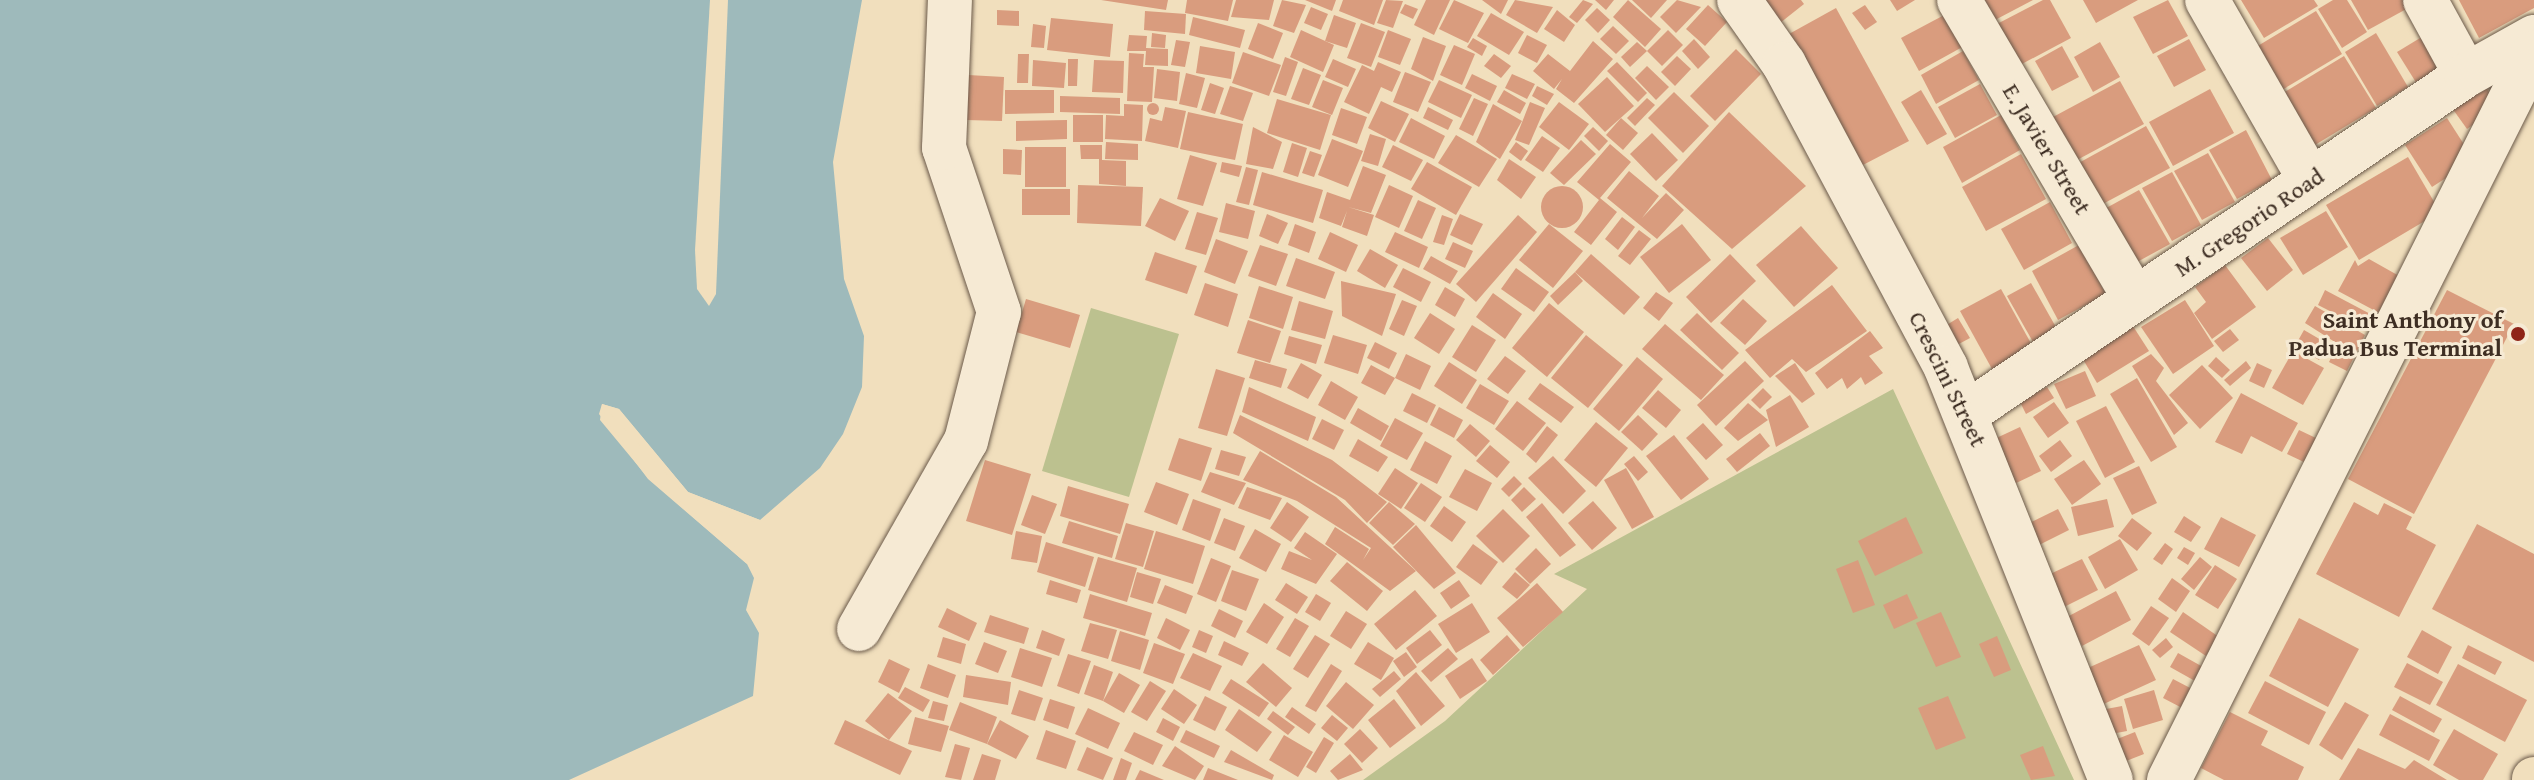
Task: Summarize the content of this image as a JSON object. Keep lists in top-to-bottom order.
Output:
{
  "streets": {
    "street": ["E. Javier Street", "M. Gregorio Road", "Crescini Street"]
  },
  "crossings": [
    ["E. Javier Street", "M. Gregorio Road"],
    ["M. Gregorio Road", "Crescini Street"]
  ],
  "places": ["Saint Anthony of Padua Bus Terminal"]
}
